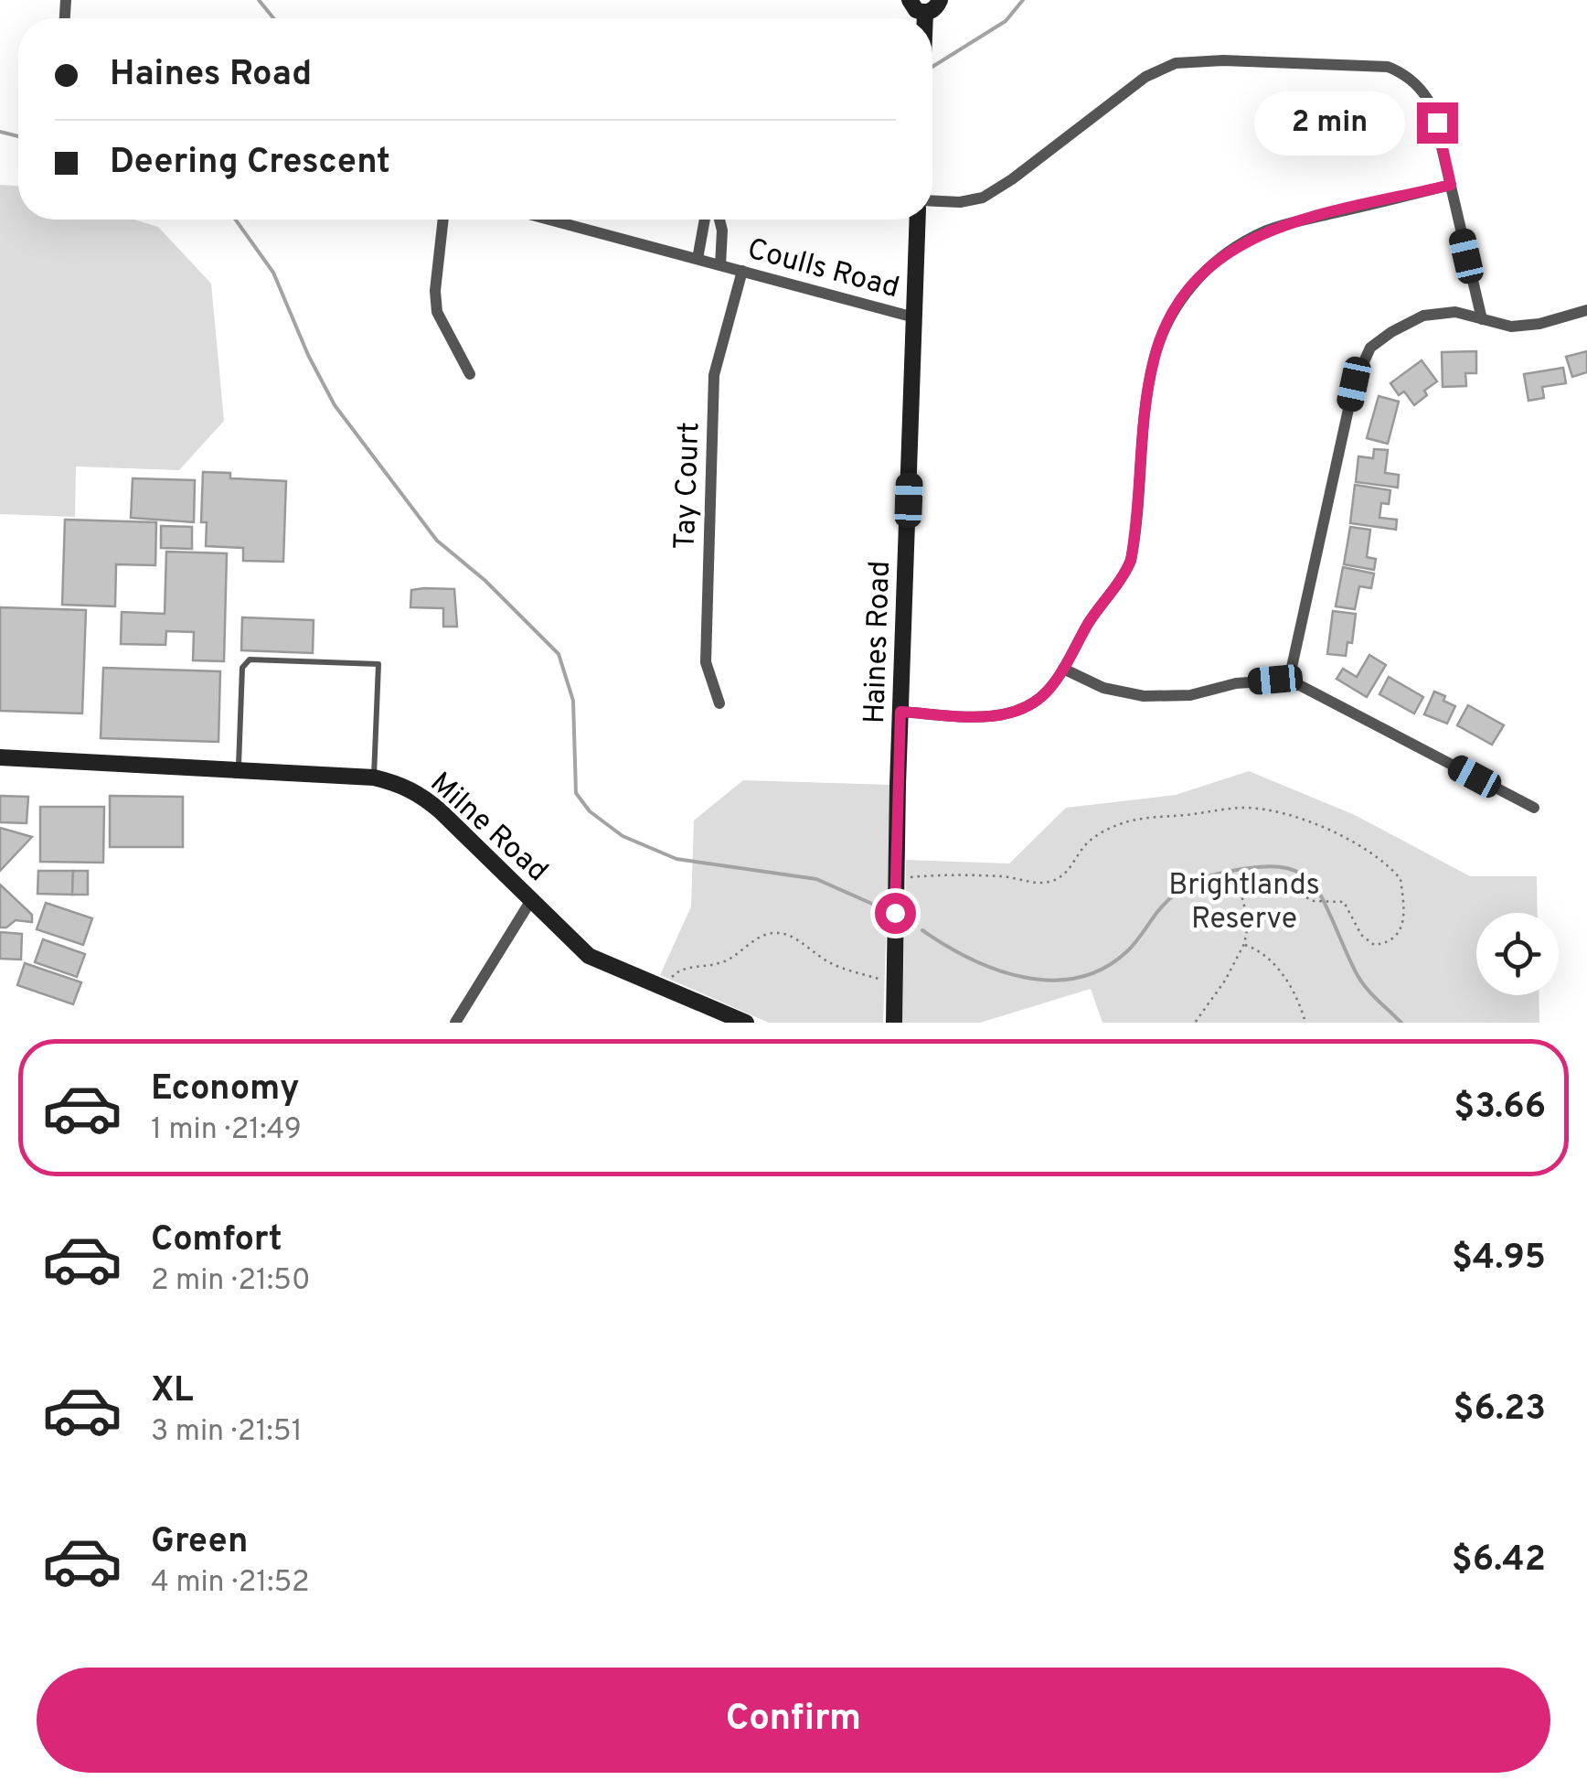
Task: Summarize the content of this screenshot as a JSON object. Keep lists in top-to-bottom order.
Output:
{
  "streets": {
    "main road": ["Haines Road", "Milne Road"],
    "street": ["Coulls Road", "Tay Court"]
  },
  "crossings": [
    ["Coulls Road", "Tay Court"],
    ["Coulls Road", "Haines Road"]
  ],
  "parks": ["Brightlands Reserve"],
  "page": {
    "banner": ["Haines Road", "Deering Crescent"],
    "bubble": "2 min",
    "list": [
      {
        "name": "Economy",
        "note": "1 min · 21:49",
        "value": "$3.66"
      },
      {
        "name": "Comfort",
        "note": "2 min · 21:50",
        "value": "$4.95"
      },
      {
        "name": "XL",
        "note": "3 min · 21:51",
        "value": "$6.23"
      },
      {
        "name": "Green",
        "note": "4 min · 21:52",
        "value": "$6.42"
      }
    ],
    "buttons": "Confirm"
  }
}
